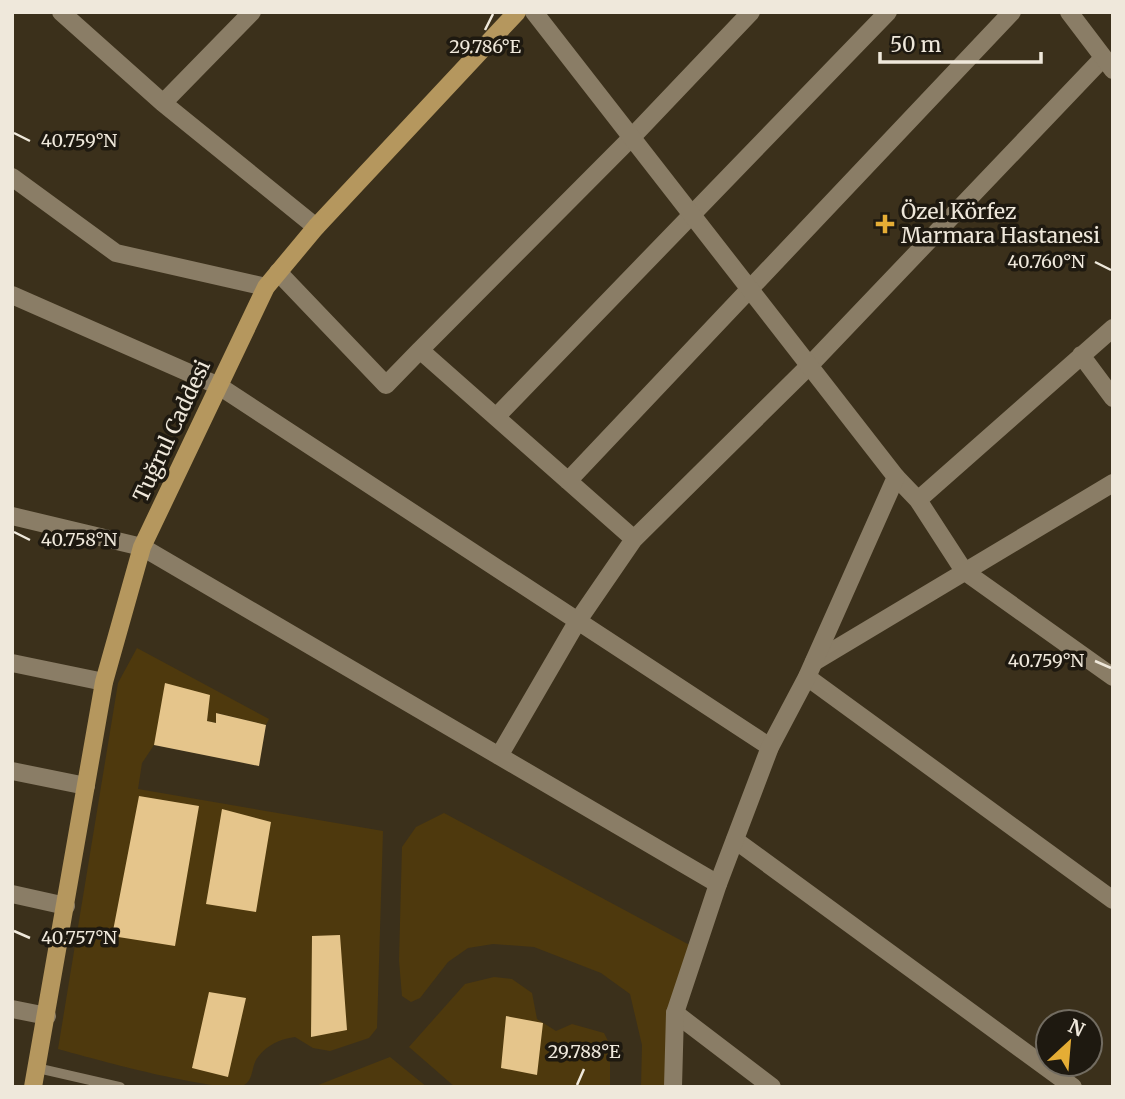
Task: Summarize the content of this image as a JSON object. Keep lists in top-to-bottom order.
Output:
{
  "streets": {
    "main road": ["Tuğrul Caddesi"]
  },
  "places": {
    "health": ["Özel Körfez Marmara Hastanesi"]
  },
  "scale_bar": "50 m",
  "north": "top right",
  "coordinates": [
    "29.786°E",
    "40.759°N",
    "40.760°N",
    "40.758°N",
    "40.757°N",
    "29.788°E"
  ]
}
